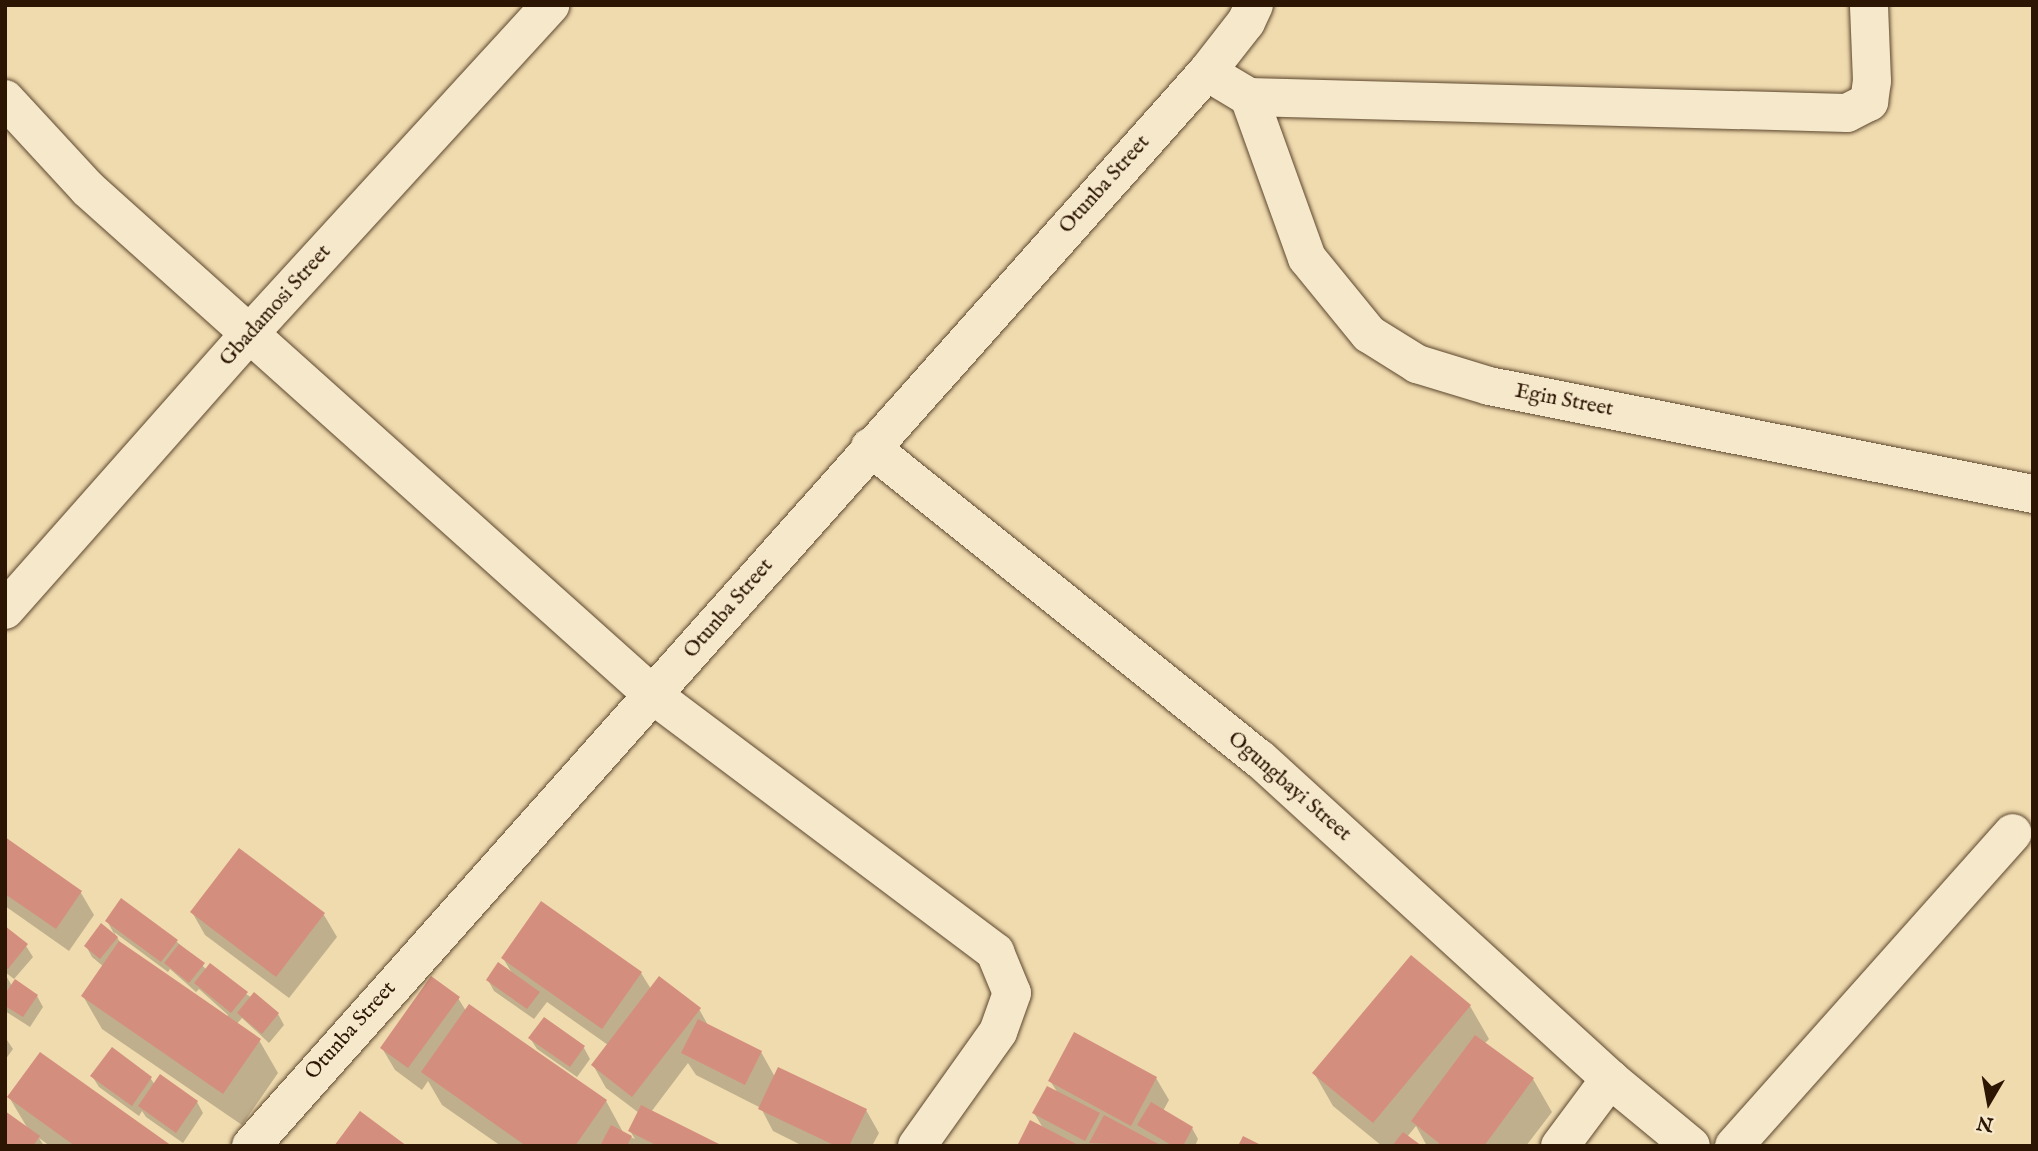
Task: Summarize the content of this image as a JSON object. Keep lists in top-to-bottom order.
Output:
{
  "streets": {
    "street": [
      "Otunba Street",
      "Gbadamosi Street",
      "Egin Street",
      "Ogungbayi Street"
    ]
  },
  "crossings": [
    ["Otunba Street", "Ogungbayi Street"]
  ],
  "north": "bottom"
}
